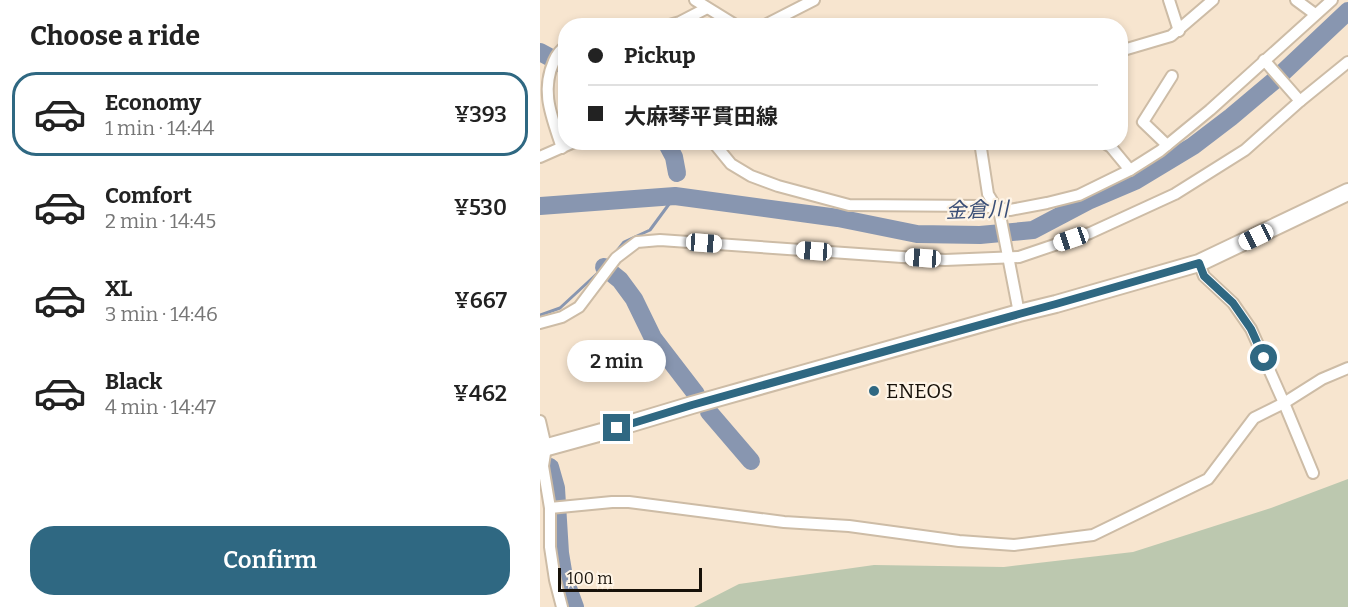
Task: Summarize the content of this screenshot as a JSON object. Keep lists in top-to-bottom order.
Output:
{
  "water": ["金倉川"],
  "places": ["ENEOS"],
  "scale_bar": "100 m",
  "page": {
    "heading": "Choose a ride",
    "banner": ["Pickup", "大麻琴平貫田線"],
    "list": [
      {
        "name": "Economy",
        "note": "1 min · 14:44",
        "value": "¥393"
      },
      {
        "name": "Comfort",
        "note": "2 min · 14:45",
        "value": "¥530"
      },
      {
        "name": "XL",
        "note": "3 min · 14:46",
        "value": "¥667"
      },
      {
        "name": "Black",
        "note": "4 min · 14:47",
        "value": "¥462"
      }
    ],
    "bubble": "2 min",
    "buttons": "Confirm",
    "scale": "100 m"
  }
}
